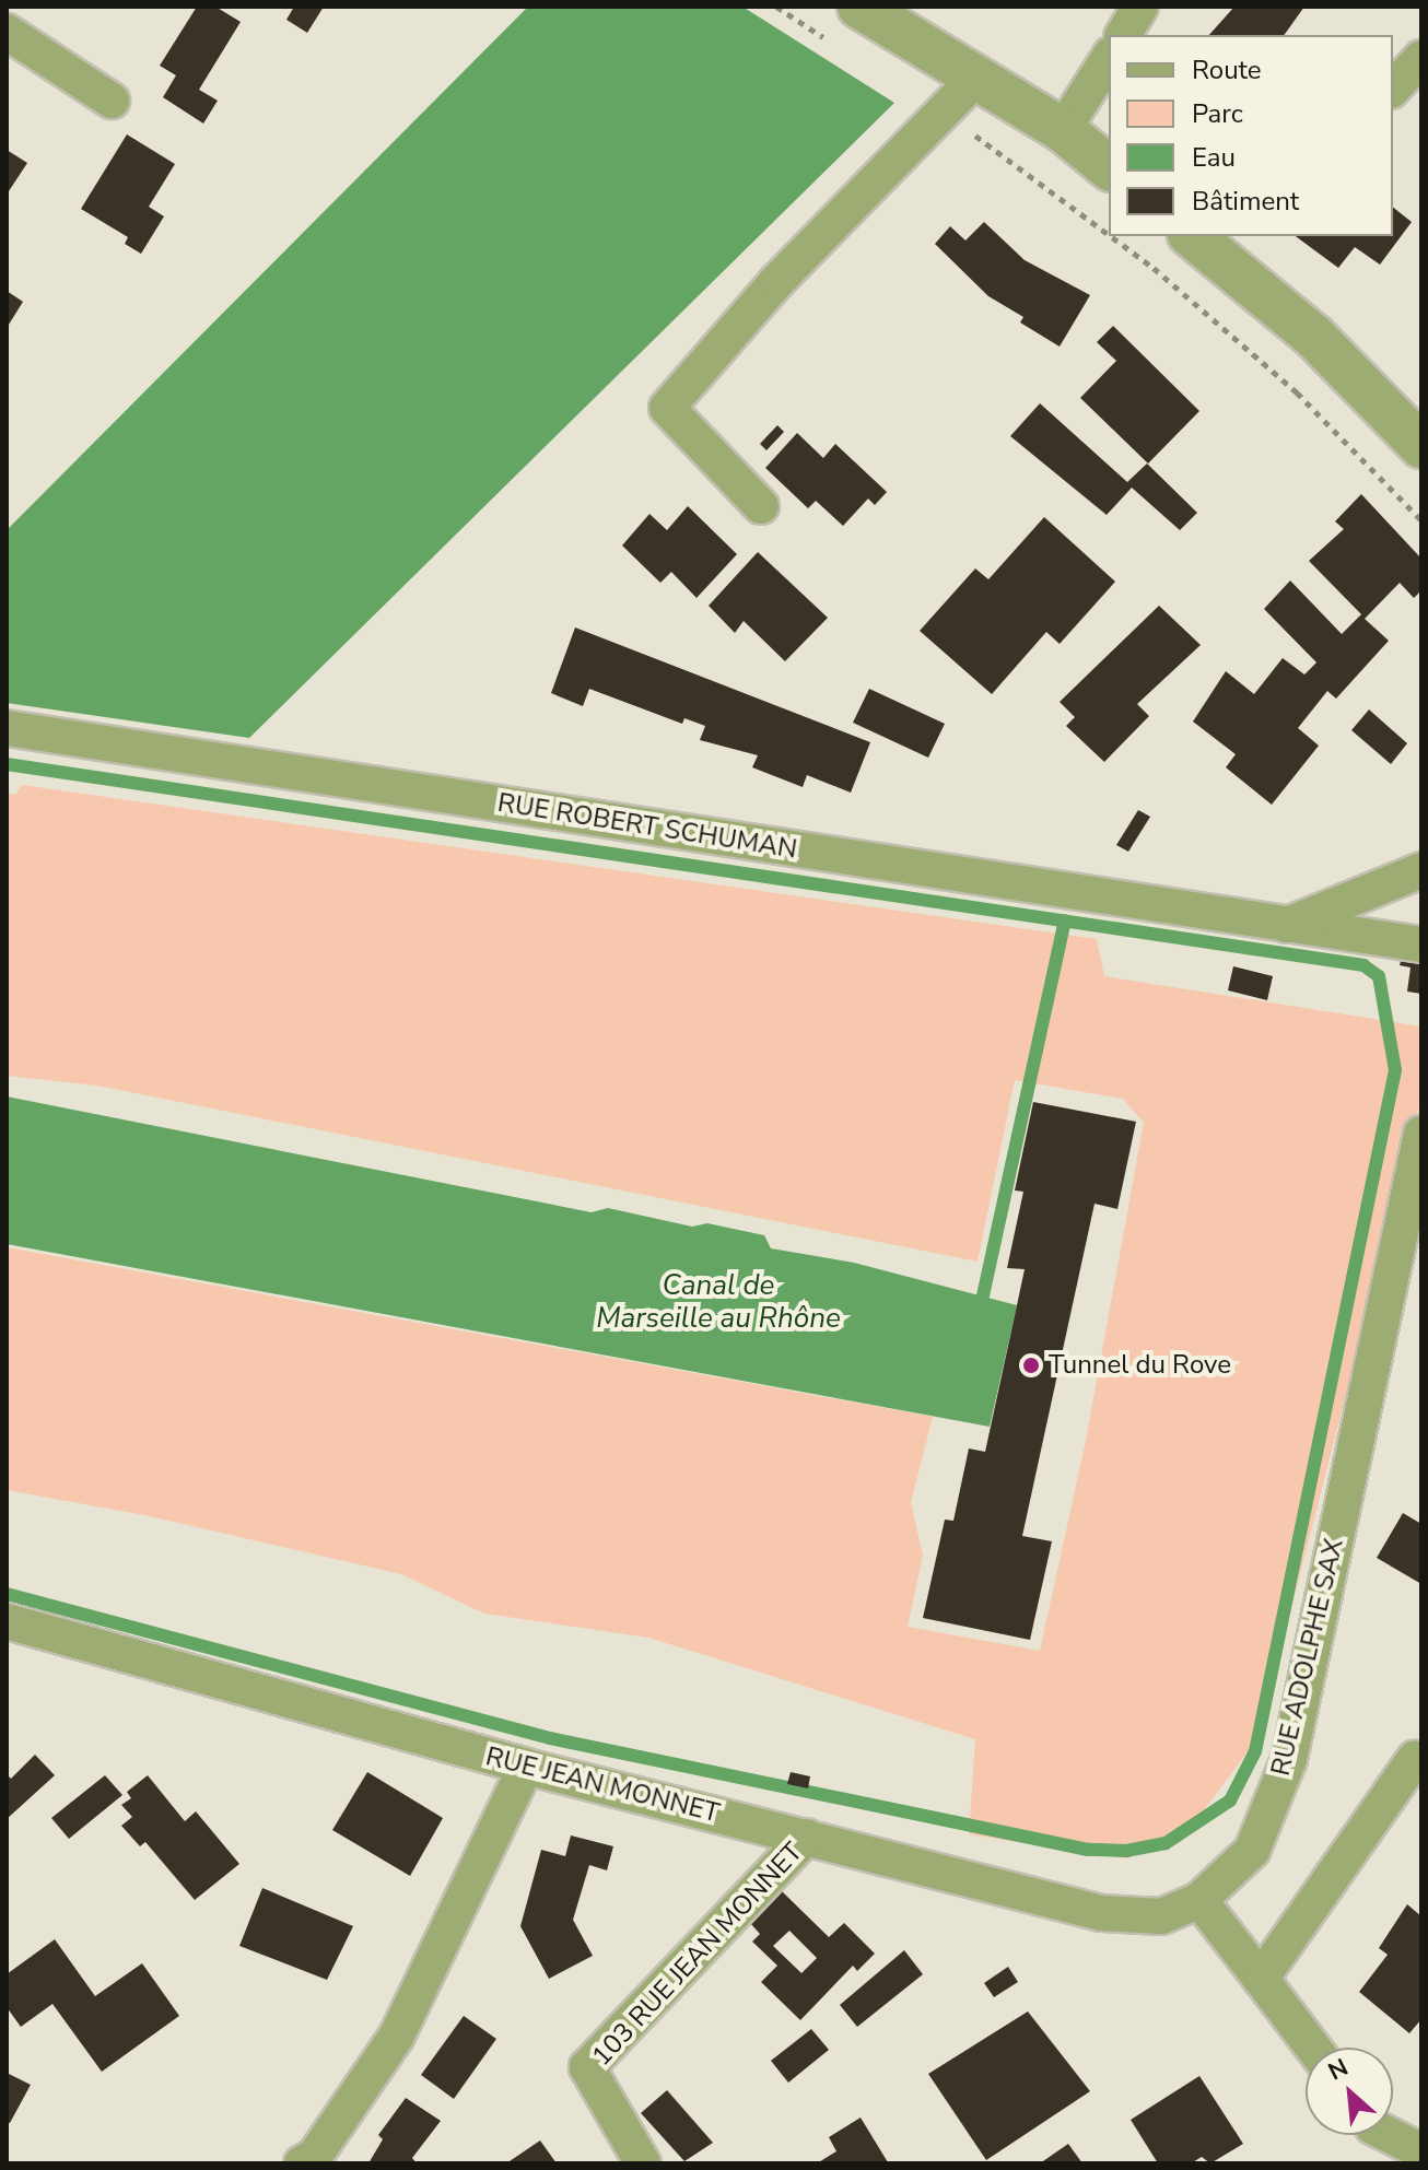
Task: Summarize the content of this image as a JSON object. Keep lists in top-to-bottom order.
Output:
{
  "streets": {
    "street": [
      "RUE ROBERT SCHUMAN",
      "RUE ADOLPHE SAX",
      "RUE JEAN MONNET",
      "103 RUE JEAN MONNET"
    ]
  },
  "crossings": [
    ["RUE ADOLPHE SAX", "RUE JEAN MONNET"],
    ["RUE JEAN MONNET", "103 RUE JEAN MONNET"]
  ],
  "water": ["Canal de Marseille au Rhône"],
  "places": ["Tunnel du Rove"],
  "legend": [
    "Route",
    "Parc",
    "Eau",
    "Bâtiment"
  ],
  "north": "top left"
}
